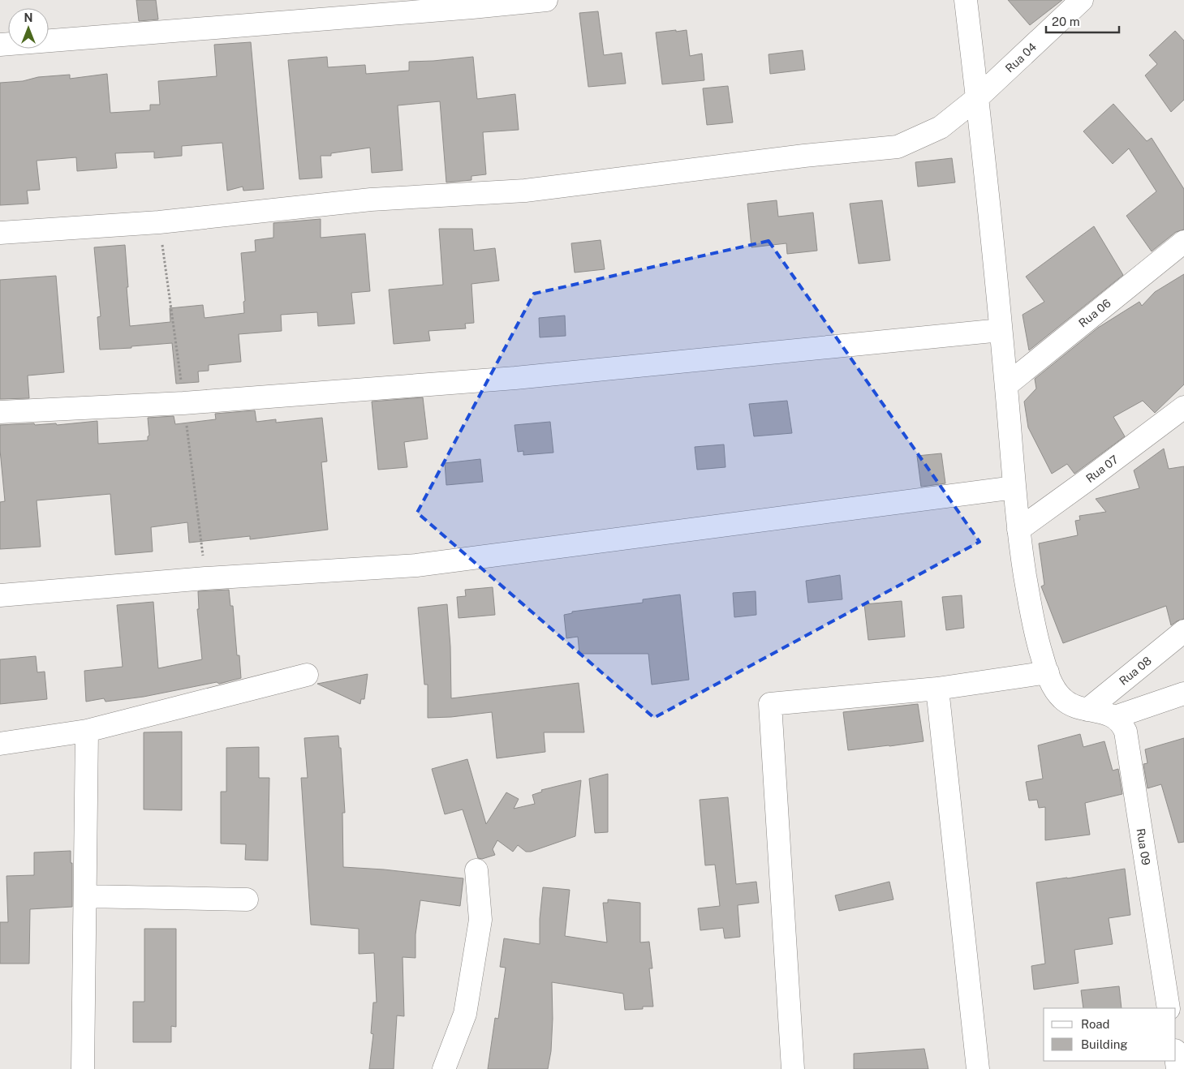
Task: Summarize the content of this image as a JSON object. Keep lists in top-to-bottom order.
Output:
{
  "streets": {
    "street": [
      "Rua 04",
      "Rua 06",
      "Rua 07",
      "Rua 08",
      "Rua 09"
    ]
  },
  "legend": ["Road", "Building"],
  "scale_bar": "20 m",
  "north": "top"
}
